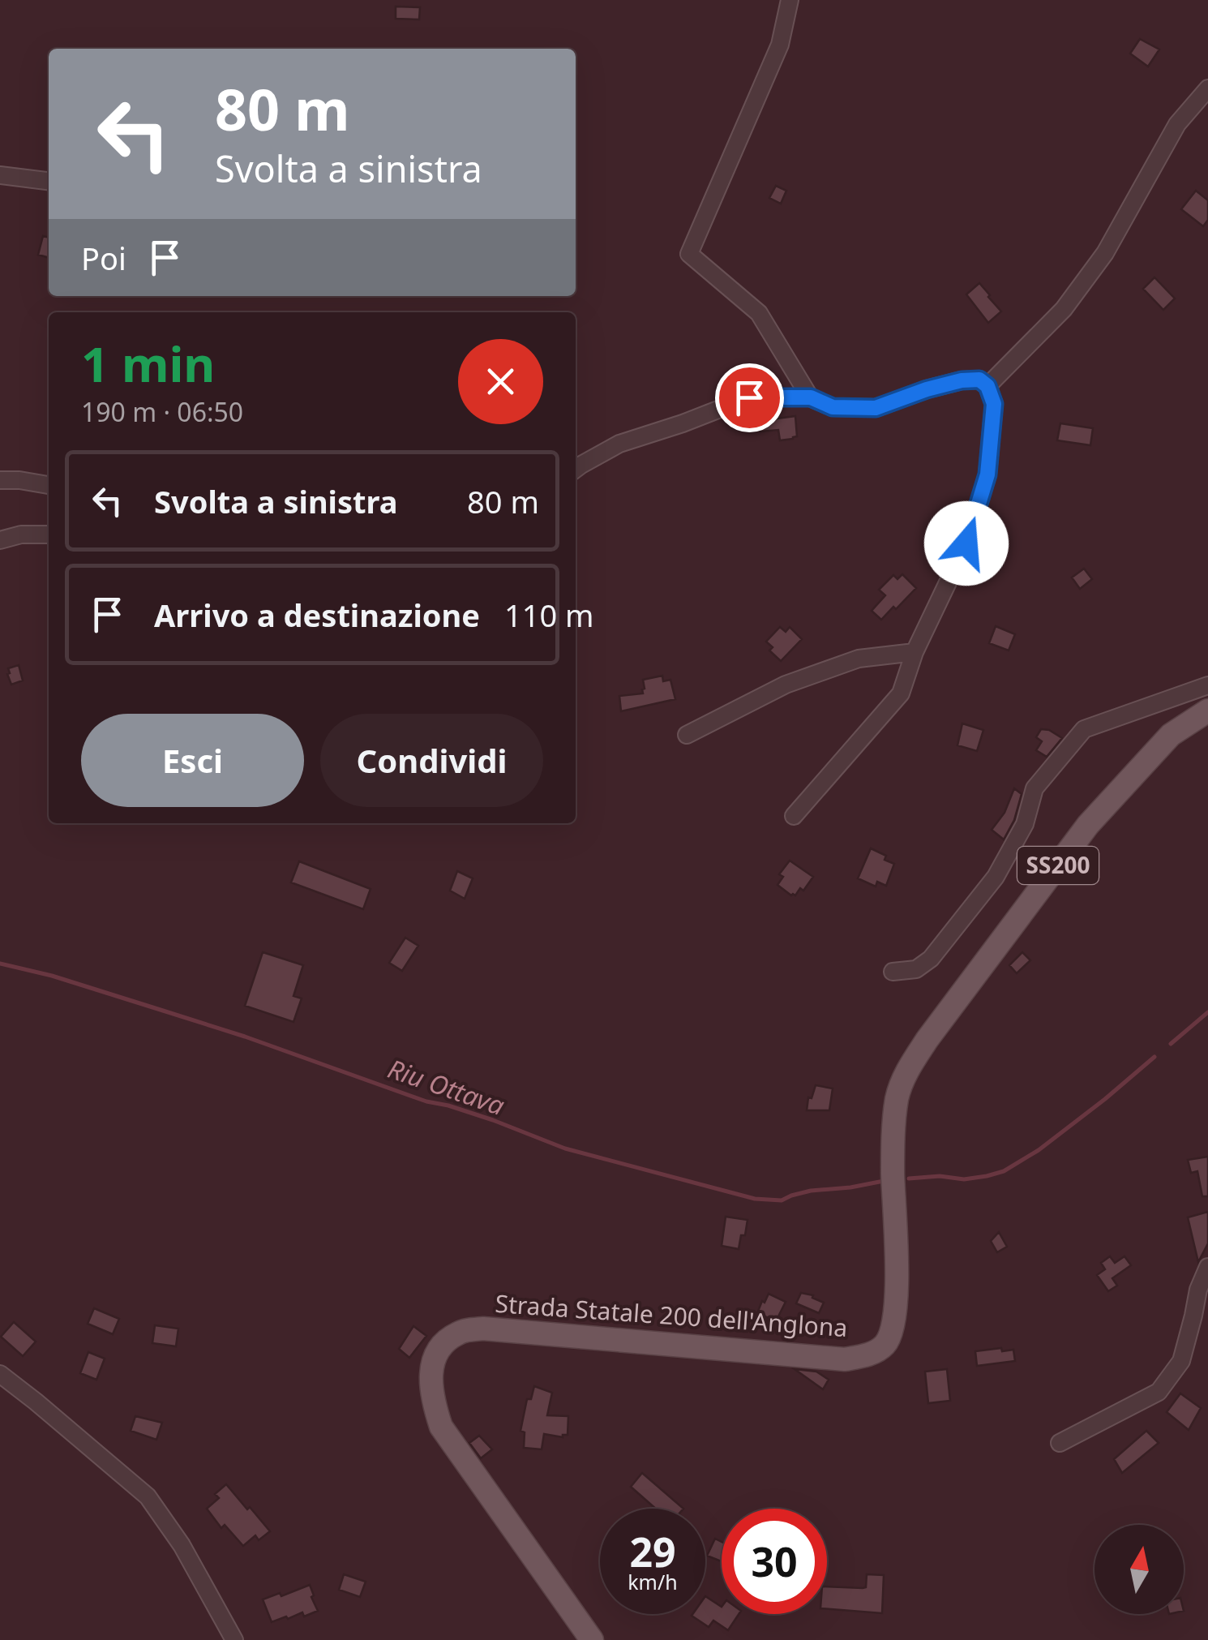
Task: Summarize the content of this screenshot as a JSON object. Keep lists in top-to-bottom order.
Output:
{
  "streets": {
    "main road": ["SS200", "Strada Statale 200 dell'Anglona"]
  },
  "water": ["Riu Ottava"],
  "north": "top",
  "page": {
    "turn": ["80 m", "Svolta a sinistra"],
    "then": "Poi",
    "heading": ["1 min", "190 m · 06:50"],
    "list": [
      {
        "name": "Svolta a sinistra",
        "value": "80 m"
      },
      {
        "name": "Arrivo a destinazione",
        "value": "110 m"
      }
    ],
    "buttons": ["Esci", "Condividi"],
    "speed": "29 km/h",
    "limit": "30"
  }
}
